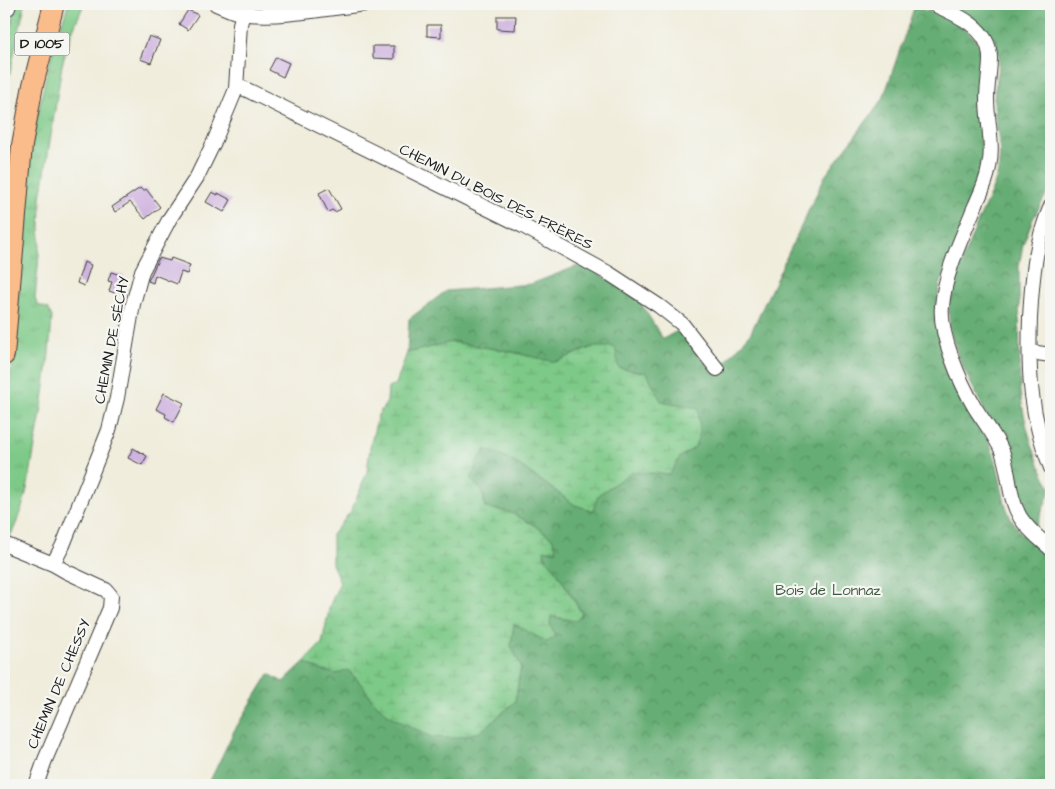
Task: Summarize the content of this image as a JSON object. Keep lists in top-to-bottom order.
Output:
{
  "streets": {
    "highway": ["D 1005"],
    "street": ["CHEMIN DU BOIS DES FRÈRES", "CHEMIN DE SÉCHY", "CHEMIN DE CHESSY"]
  },
  "crossings": [
    ["CHEMIN DU BOIS DES FRÈRES", "CHEMIN DE SÉCHY"],
    ["CHEMIN DE SÉCHY", "CHEMIN DE CHESSY"]
  ],
  "parks": ["Bois de Lonnaz"]
}
